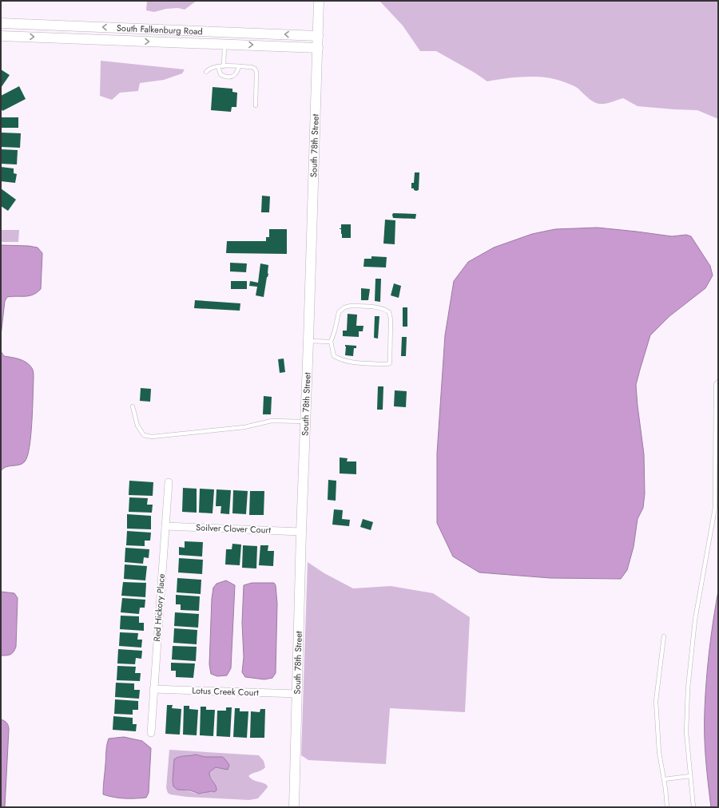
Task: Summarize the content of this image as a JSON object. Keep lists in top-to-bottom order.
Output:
{
  "streets": {
    "street": [
      "South Falkenburg Road",
      "South 78th Street",
      "Soilver Clover Court",
      "Red Hickory Place",
      "Lotus Creek Court"
    ]
  },
  "crossings": [
    ["South Falkenburg Road", "South 78th Street"],
    ["South 78th Street", "Soilver Clover Court"],
    ["South 78th Street", "Lotus Creek Court"],
    ["Soilver Clover Court", "Red Hickory Place"],
    ["Red Hickory Place", "Lotus Creek Court"]
  ]
}
